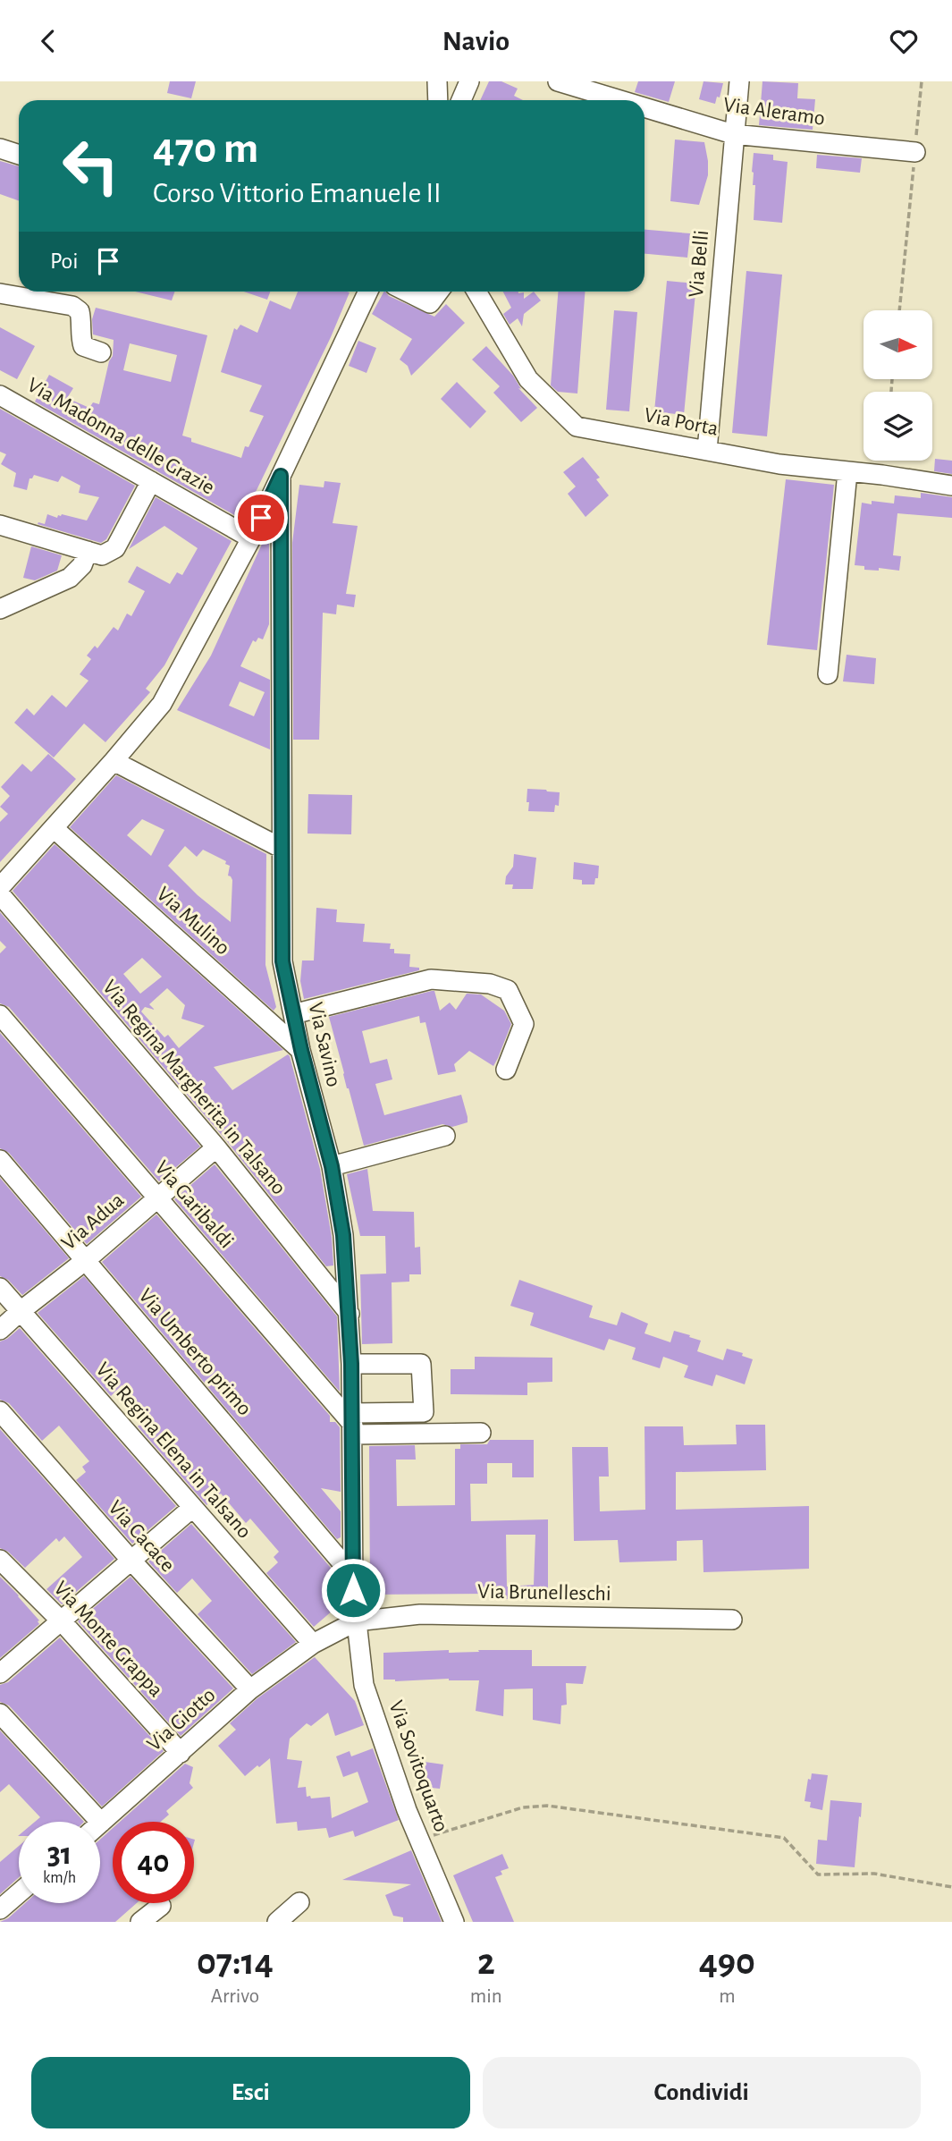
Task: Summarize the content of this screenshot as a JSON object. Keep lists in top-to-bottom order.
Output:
{
  "streets": {
    "street": [
      "Via Aleramo",
      "Via Belli",
      "Via Porta",
      "Via Madonna delle Grazie",
      "Via Mulino",
      "Via Savino",
      "Via Regina Margherita in Talsano",
      "Via Garibaldi",
      "Via Adua",
      "Via Umberto primo",
      "Via Regina Elena in Talsano",
      "Via Cacace",
      "Via Brunelleschi",
      "Via Monte Grappa",
      "Via Giotto",
      "Via Sovitoquarto"
    ]
  },
  "crossings": [
    ["Via Aleramo", "Via Belli"],
    ["Via Belli", "Via Porta"],
    ["Via Mulino", "Via Savino"],
    ["Via Savino", "Via Regina Margherita in Talsano"],
    ["Via Savino", "Via Garibaldi"],
    ["Via Savino", "Via Umberto primo"],
    ["Via Savino", "Via Brunelleschi"],
    ["Via Savino", "Via Giotto"],
    ["Via Savino", "Via Sovitoquarto"],
    ["Via Regina Margherita in Talsano", "Via Adua"],
    ["Via Garibaldi", "Via Adua"],
    ["Via Adua", "Via Umberto primo"],
    ["Via Adua", "Via Regina Elena in Talsano"],
    ["Via Regina Elena in Talsano", "Via Giotto"],
    ["Via Cacace", "Via Giotto"],
    ["Via Brunelleschi", "Via Giotto"],
    ["Via Brunelleschi", "Via Sovitoquarto"],
    ["Via Monte Grappa", "Via Giotto"],
    ["Via Giotto", "Via Sovitoquarto"]
  ],
  "north": "right",
  "page": {
    "header": "Navio",
    "turn": ["470 m", "Corso Vittorio Emanuele II"],
    "then": "Poi",
    "speed": "31 km/h",
    "limit": "40",
    "eta": [
      "07:14",
      "Arrivo",
      "2",
      "min",
      "490",
      "m"
    ],
    "buttons": ["Esci", "Condividi"]
  }
}
